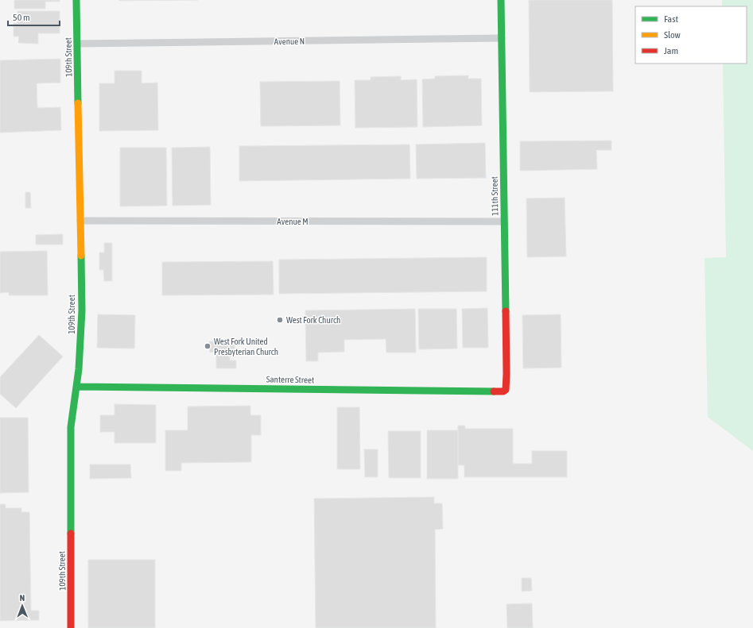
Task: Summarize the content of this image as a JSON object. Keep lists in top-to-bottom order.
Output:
{
  "streets": {
    "street": [
      "Avenue N",
      "109th Street",
      "111th Street",
      "Avenue M",
      "Santerre Street"
    ]
  },
  "crossings": [
    ["Avenue N", "109th Street"],
    ["Avenue N", "111th Street"],
    ["109th Street", "Avenue M"],
    ["109th Street", "Santerre Street"],
    ["111th Street", "Avenue M"],
    ["111th Street", "Santerre Street"]
  ],
  "places": ["West Fork Church", "West Fork United Presbyterian Church"],
  "legend": ["Fast", "Slow", "Jam"],
  "scale_bar": "50 m",
  "north": "top"
}
